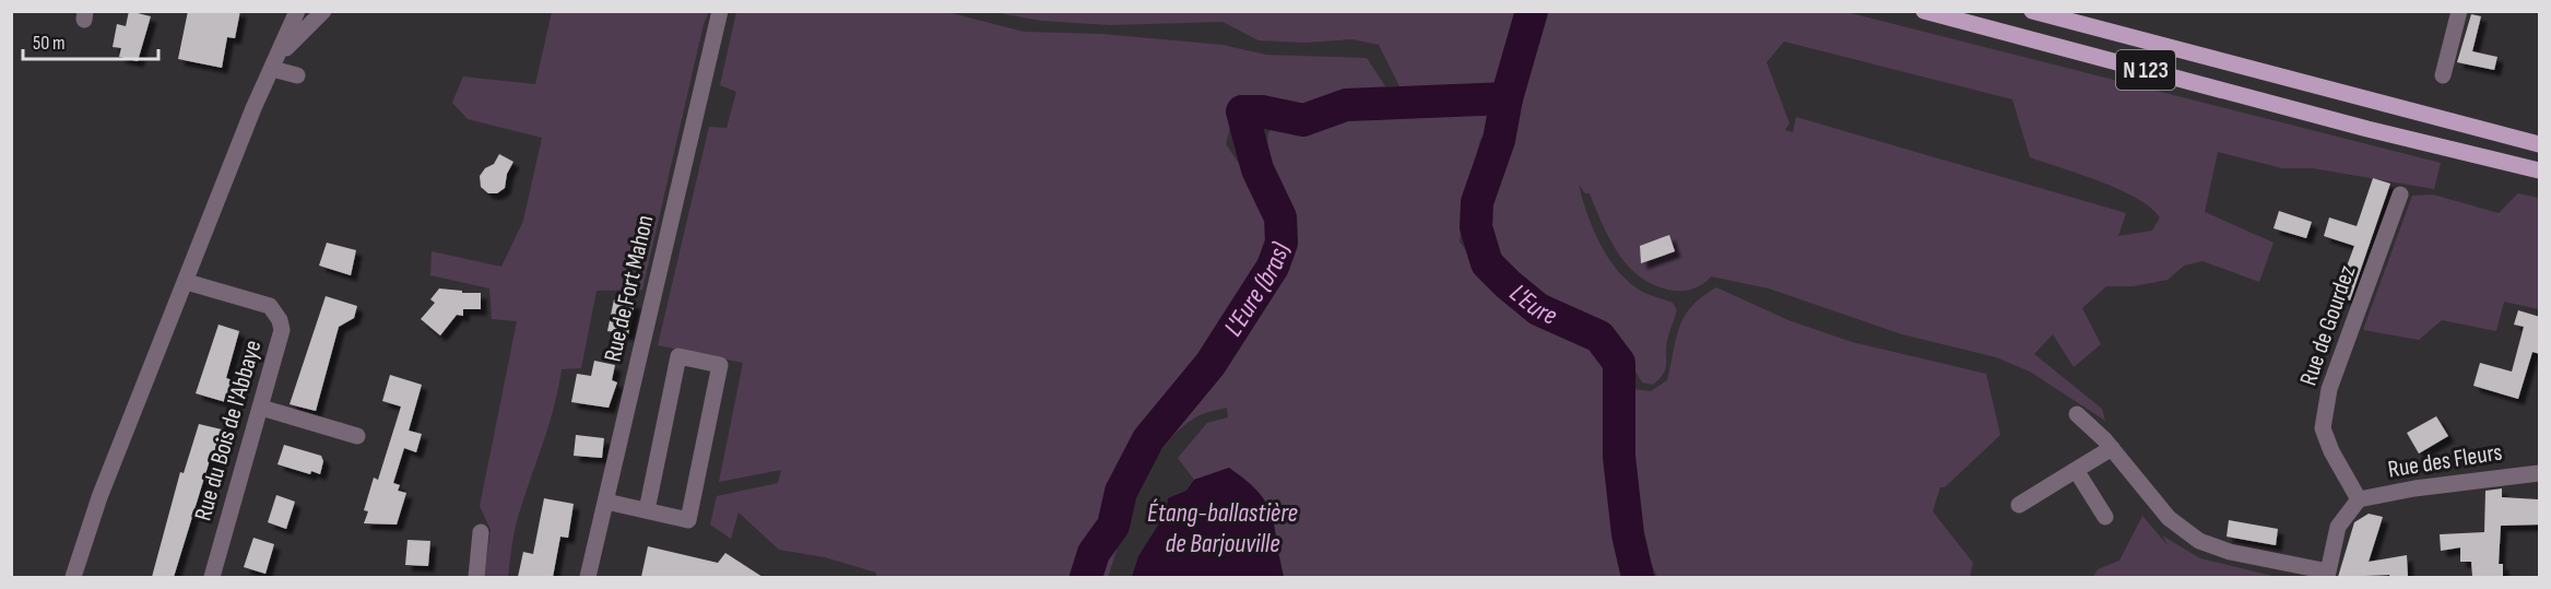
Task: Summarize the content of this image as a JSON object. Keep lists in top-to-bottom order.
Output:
{
  "streets": {
    "main road": ["N 123"],
    "street": [
      "Rue de Fort Mahon",
      "Rue de Gourdez",
      "Rue du Bois de l'Abbaye",
      "Rue des Fleurs"
    ]
  },
  "crossings": [
    ["Rue de Gourdez", "Rue des Fleurs"]
  ],
  "water": ["L'Eure (bras)", "L'Eure", "Étang-ballastière de Barjouville"],
  "scale_bar": "50 m"
}
